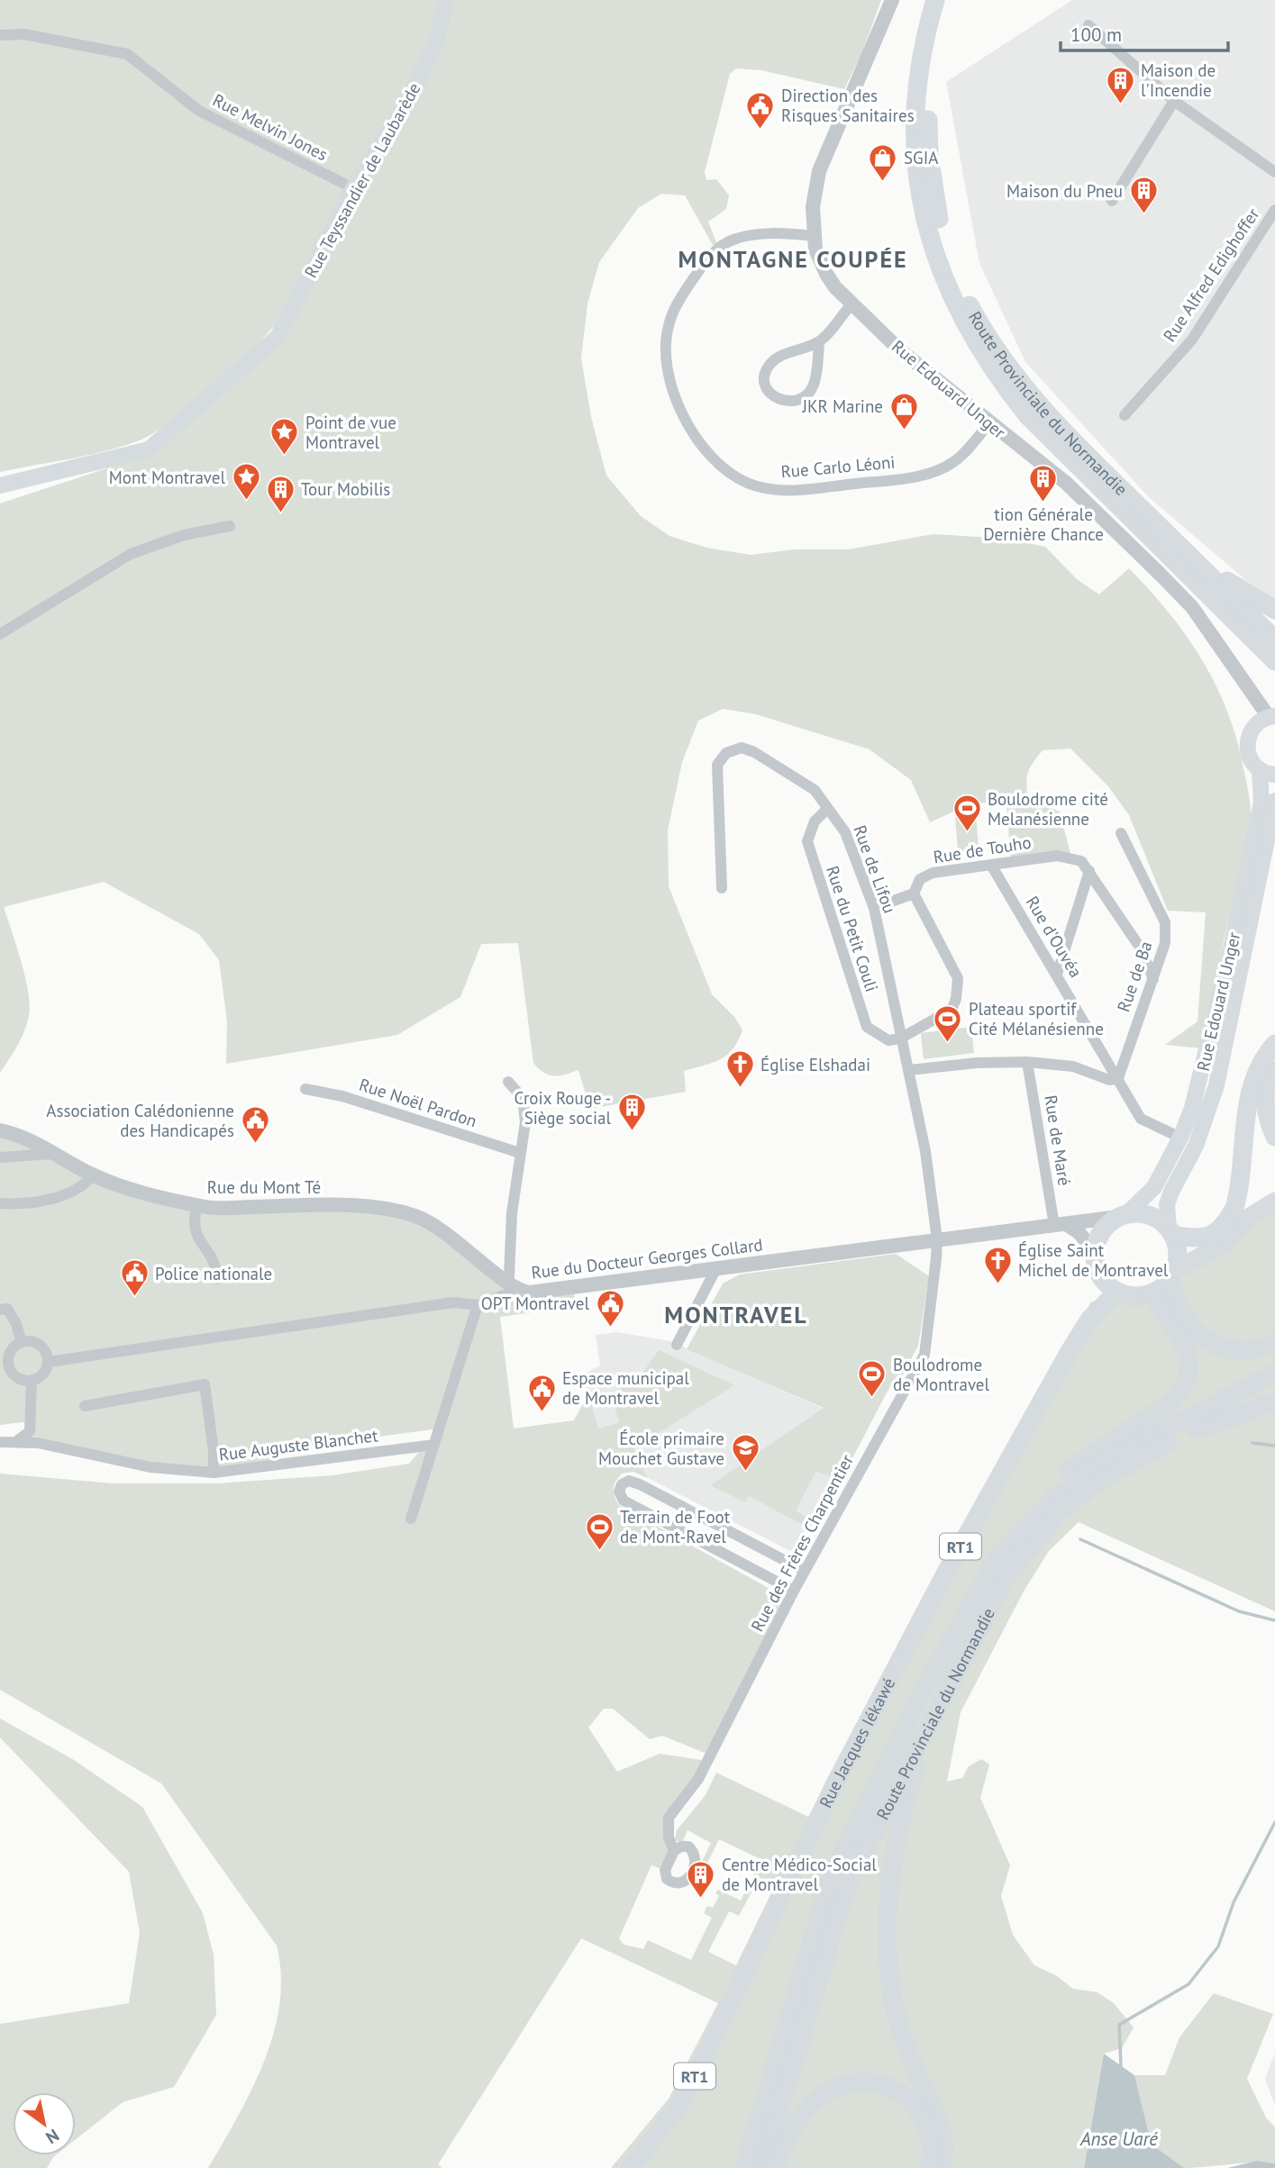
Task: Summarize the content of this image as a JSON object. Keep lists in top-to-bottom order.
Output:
{
  "streets": {
    "main road": [
      "Rue Teyssandier de Laubarède",
      "Rue Edouard Unger",
      "Route Provinciale du Normandie",
      "RT1",
      "Rue Jacques Iékawé"
    ],
    "street": [
      "Rue Melvin Jones",
      "Rue Alfred Edighoffer",
      "Rue Carlo Léoni",
      "Rue de Touho",
      "Rue de Lifou",
      "Rue du Petit Couli",
      "Rue d'Ouvéa",
      "Rue de Ba",
      "Rue Noël Pardon",
      "Rue de Maré",
      "Rue du Mont Té",
      "Rue du Docteur Georges Collard",
      "Rue Auguste Blanchet",
      "Rue des Frères Charpentier"
    ]
  },
  "crossings": [
    ["Rue Melvin Jones", "Rue Teyssandier de Laubarède"],
    ["Rue Edouard Unger", "Rue Carlo Léoni"],
    ["Rue Edouard Unger", "Rue d'Ouvéa"],
    ["Rue Edouard Unger", "Rue du Docteur Georges Collard"],
    ["Rue Edouard Unger", "Rue Jacques Iékawé"],
    ["Rue de Touho", "Rue de Lifou"],
    ["Rue de Touho", "Rue d'Ouvéa"],
    ["Rue de Touho", "Rue de Ba"],
    ["Rue de Lifou", "Rue du Petit Couli"],
    ["Rue de Lifou", "Rue du Docteur Georges Collard"],
    ["Rue de Lifou", "Rue des Frères Charpentier"],
    ["Rue d'Ouvéa", "Rue de Ba"],
    ["Rue de Maré", "Rue du Docteur Georges Collard"],
    ["Rue du Mont Té", "Rue du Docteur Georges Collard"],
    ["Rue du Docteur Georges Collard", "Rue des Frères Charpentier"],
    ["Rue du Docteur Georges Collard", "Rue Jacques Iékawé"]
  ],
  "districts": ["MONTAGNE COUPÉE", "MONTRAVEL"],
  "water": ["Anse Uaré"],
  "places": {
    "building": [
      "Maison de l'Incendie",
      "Maison du Pneu",
      "tion Générale Dernière Chance",
      "Tour Mobilis",
      "Croix Rouge - Siège social",
      "Centre Médico-Social de Montravel"
    ],
    "public building": [
      "Direction des Risques Sanitaires",
      "Association Calédonienne des Handicapés",
      "Police nationale",
      "OPT Montravel",
      "Espace municipal de Montravel"
    ],
    "shop": ["SGIA", "JKR Marine"],
    "place": ["Point de vue Montravel", "Mont Montravel"],
    "sports": [
      "Boulodrome cité Melanésienne",
      "Plateau sportif Cité Mélanésienne",
      "Boulodrome de Montravel",
      "Terrain de Foot de Mont-Ravel"
    ],
    "church": ["Église Elshadai", "Église Saint Michel de Montravel"],
    "school or university": ["École primaire Mouchet Gustave"]
  },
  "scale_bar": "100 m",
  "north": "bottom right"
}
